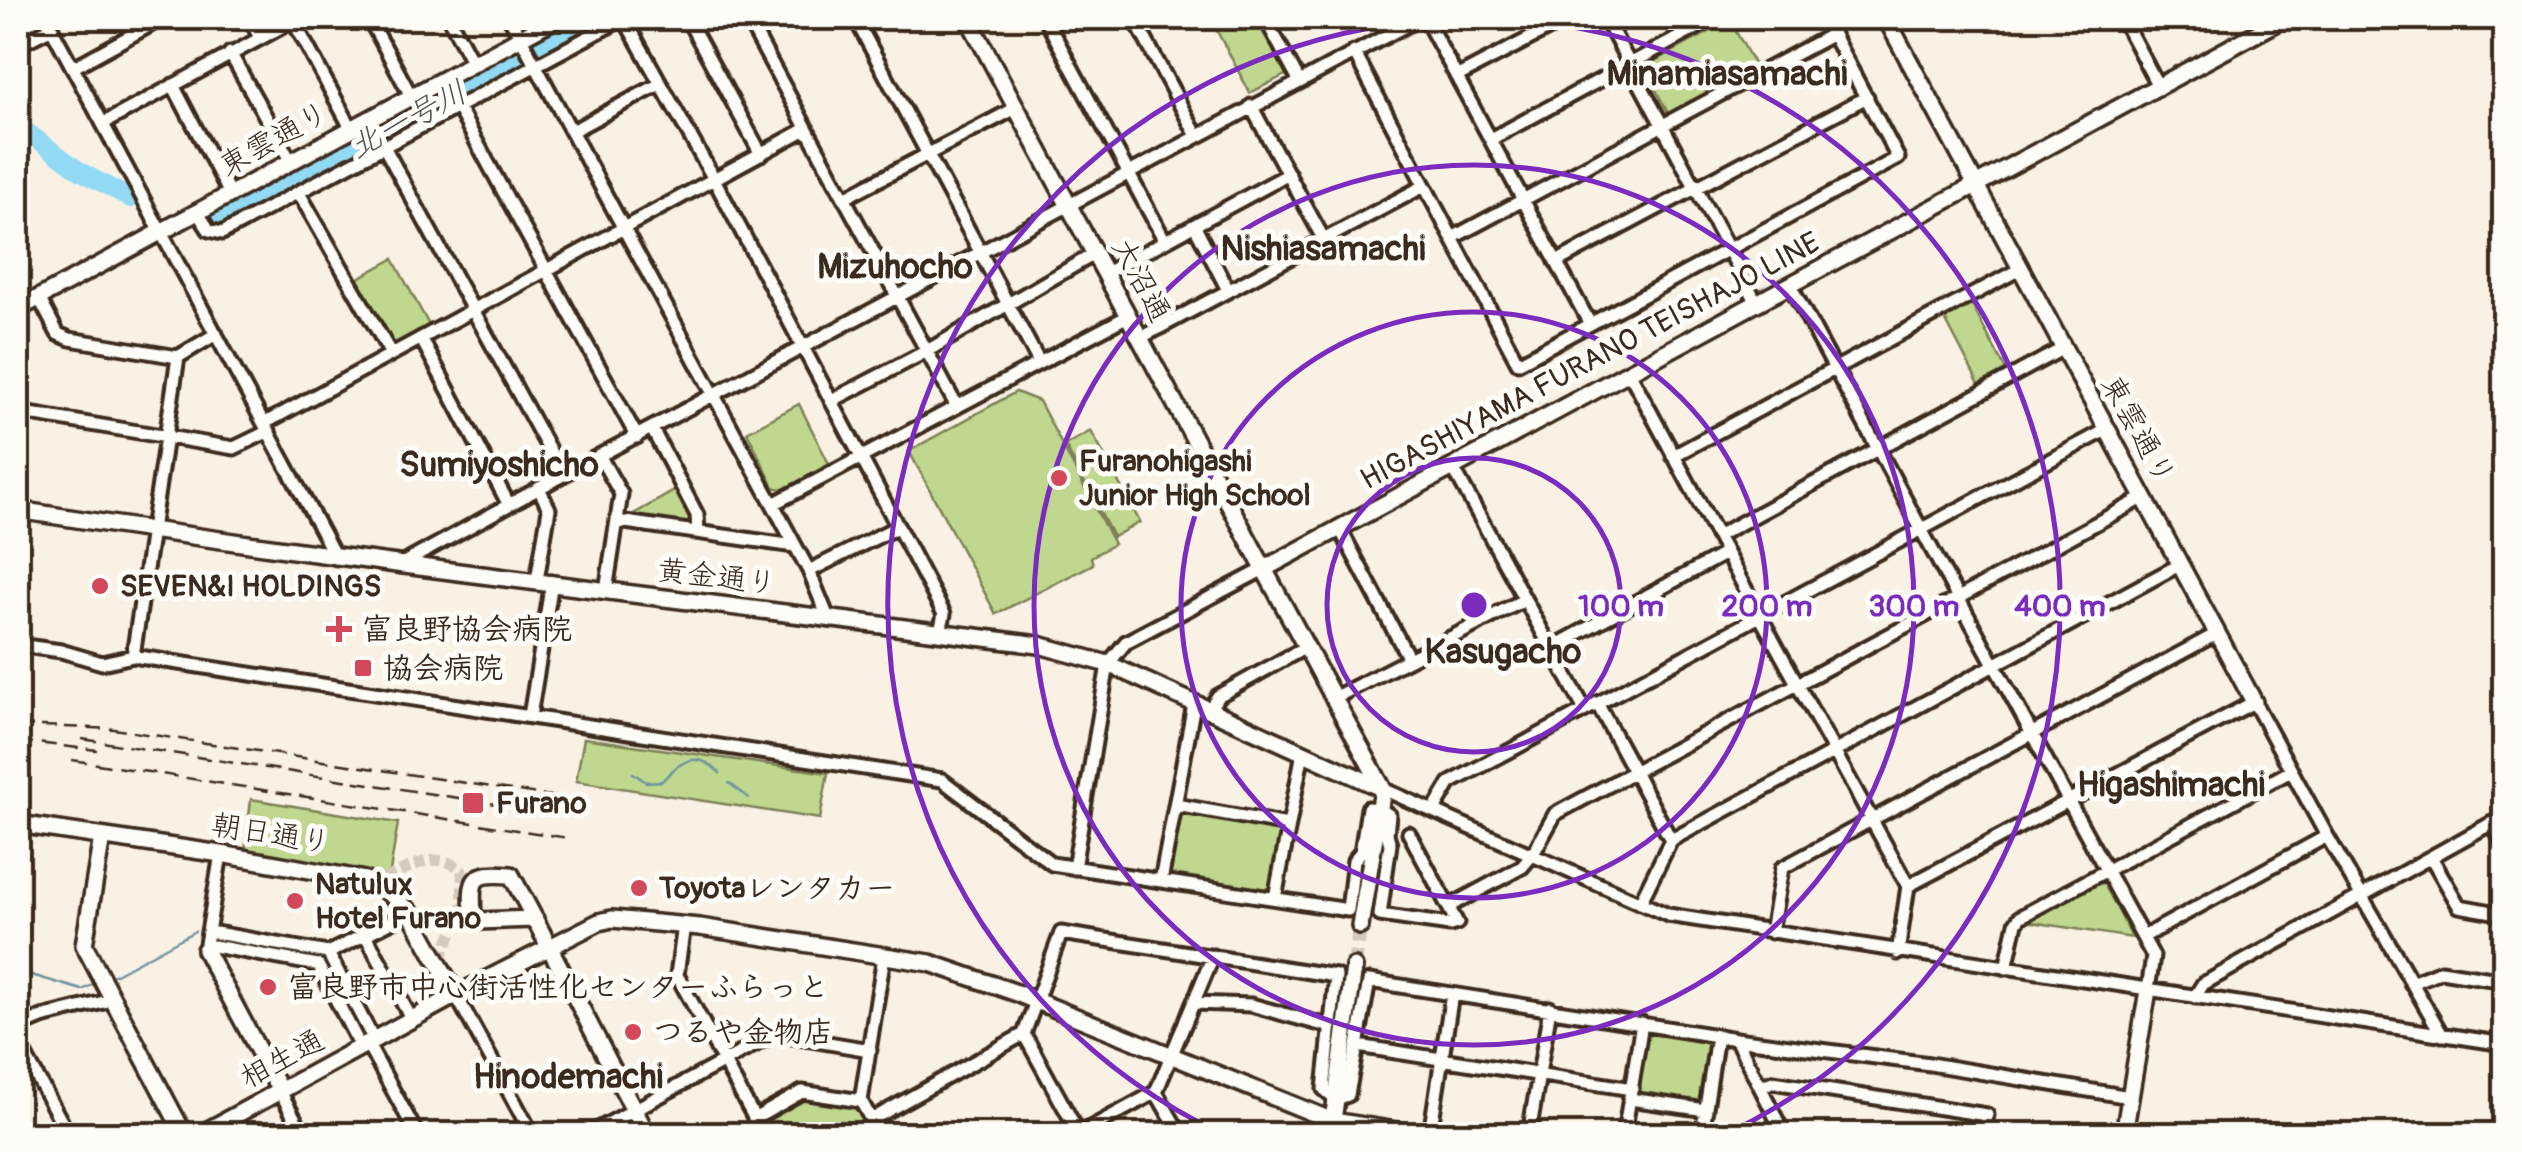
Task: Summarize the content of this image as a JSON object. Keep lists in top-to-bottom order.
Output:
{
  "streets": {
    "street": [
      "東雲通り",
      "大沼通",
      "HIGASHIYAMA FURANO TEISHAJO LINE",
      "黄金通り",
      "朝日通り",
      "相生通"
    ]
  },
  "crossings": [
    ["東雲通り", "HIGASHIYAMA FURANO TEISHAJO LINE"],
    ["大沼通", "HIGASHIYAMA FURANO TEISHAJO LINE"],
    ["朝日通り", "相生通"]
  ],
  "districts": [
    "Minamiasamachi",
    "Nishiasamachi",
    "Mizuhocho",
    "Sumiyoshicho",
    "Kasugacho",
    "Higashimachi",
    "Hinodemachi"
  ],
  "water": ["北一号川"],
  "places": {
    "other": [
      "Furanohigashi Junior High School",
      "SEVEN&I HOLDINGS",
      "Toyotaレンタカー",
      "Natulux Hotel Furano",
      "富良野市中心街活性化センターふらっと",
      "つるや金物店"
    ],
    "health": ["富良野協会病院"],
    "transit": ["協会病院", "Furano"]
  },
  "rings": [
    "100 m",
    "200 m",
    "300 m",
    "400 m"
  ]
}
